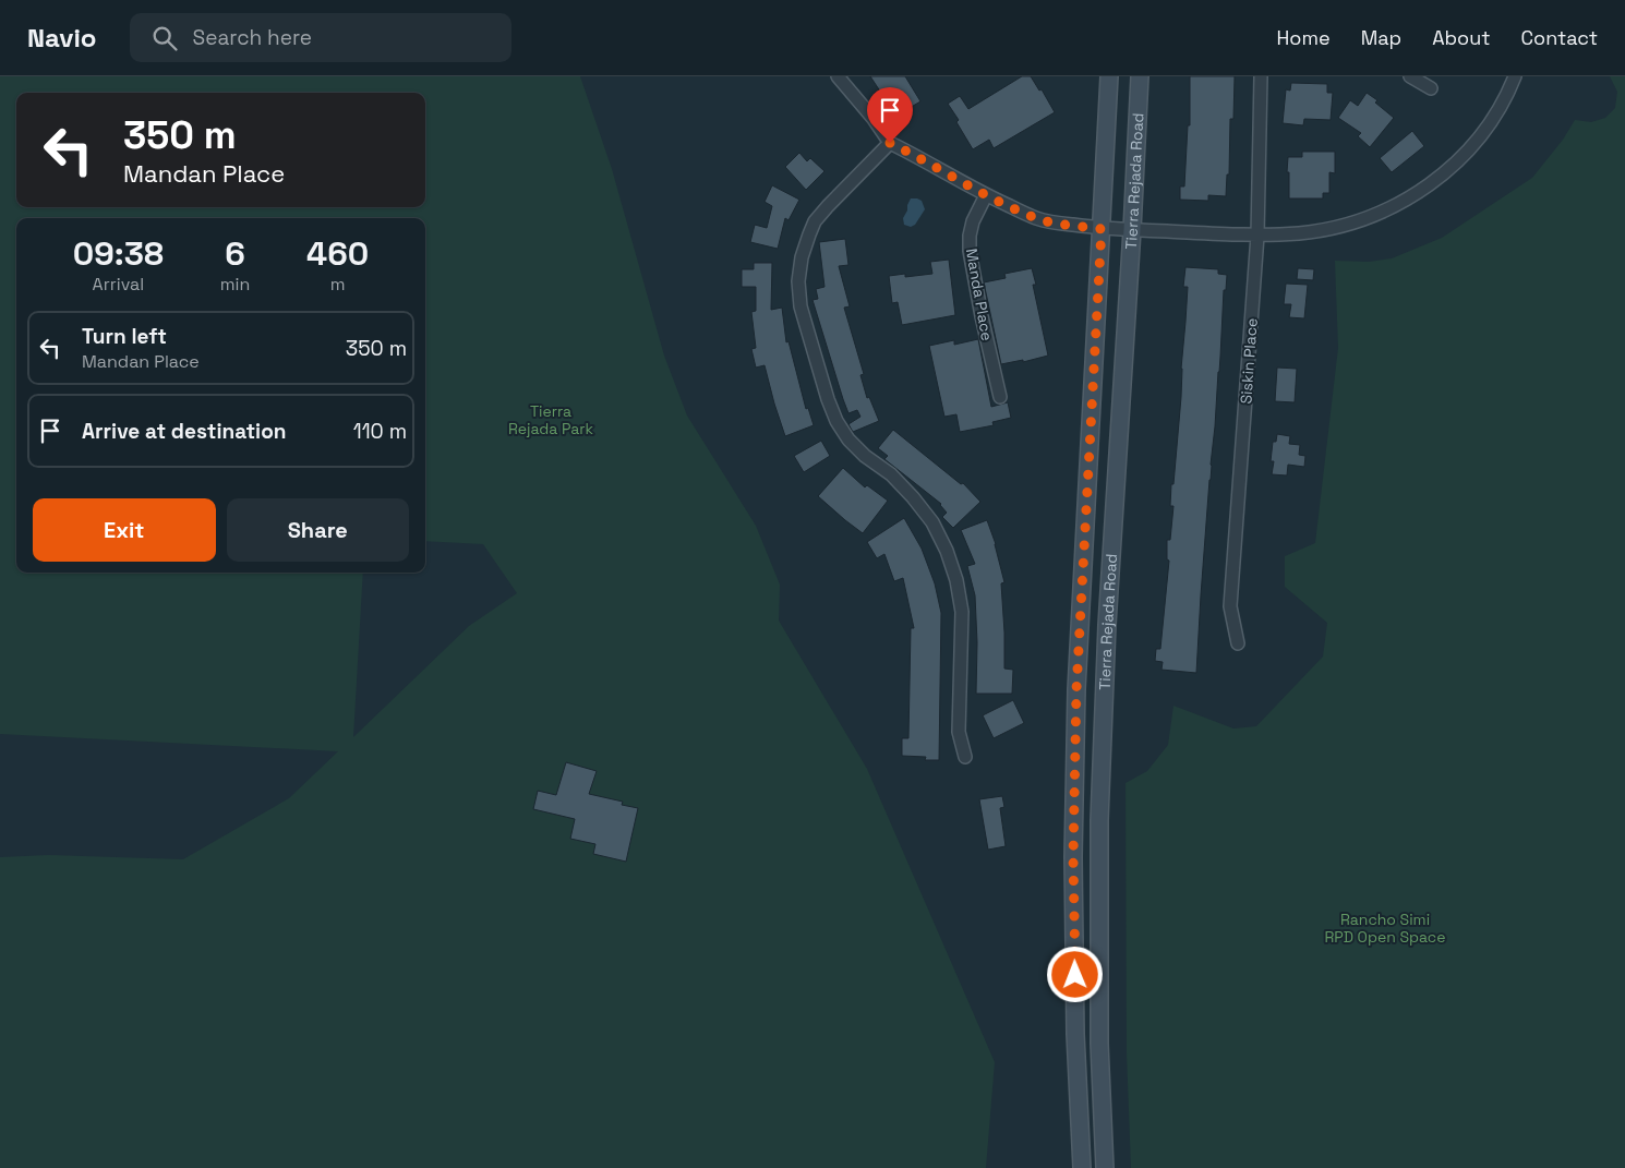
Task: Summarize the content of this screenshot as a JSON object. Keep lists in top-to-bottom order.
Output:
{
  "streets": {
    "main road": ["Tierra Rejada Road"],
    "street": ["Manda Place", "Siskin Place"]
  },
  "parks": ["Tierra Rejada Park", "Rancho Simi RPD Open Space"],
  "page": {
    "header": "Navio",
    "search": "Search here",
    "nav": [
      "Home",
      "Map",
      "About",
      "Contact"
    ],
    "turn": ["350 m", "Mandan Place"],
    "eta": [
      "09:38",
      "Arrival",
      "6",
      "min",
      "460",
      "m"
    ],
    "list": [
      {
        "name": "Turn left",
        "note": "Mandan Place",
        "value": "350 m"
      },
      {
        "name": "Arrive at destination",
        "value": "110 m"
      }
    ],
    "buttons": ["Exit", "Share"]
  }
}
